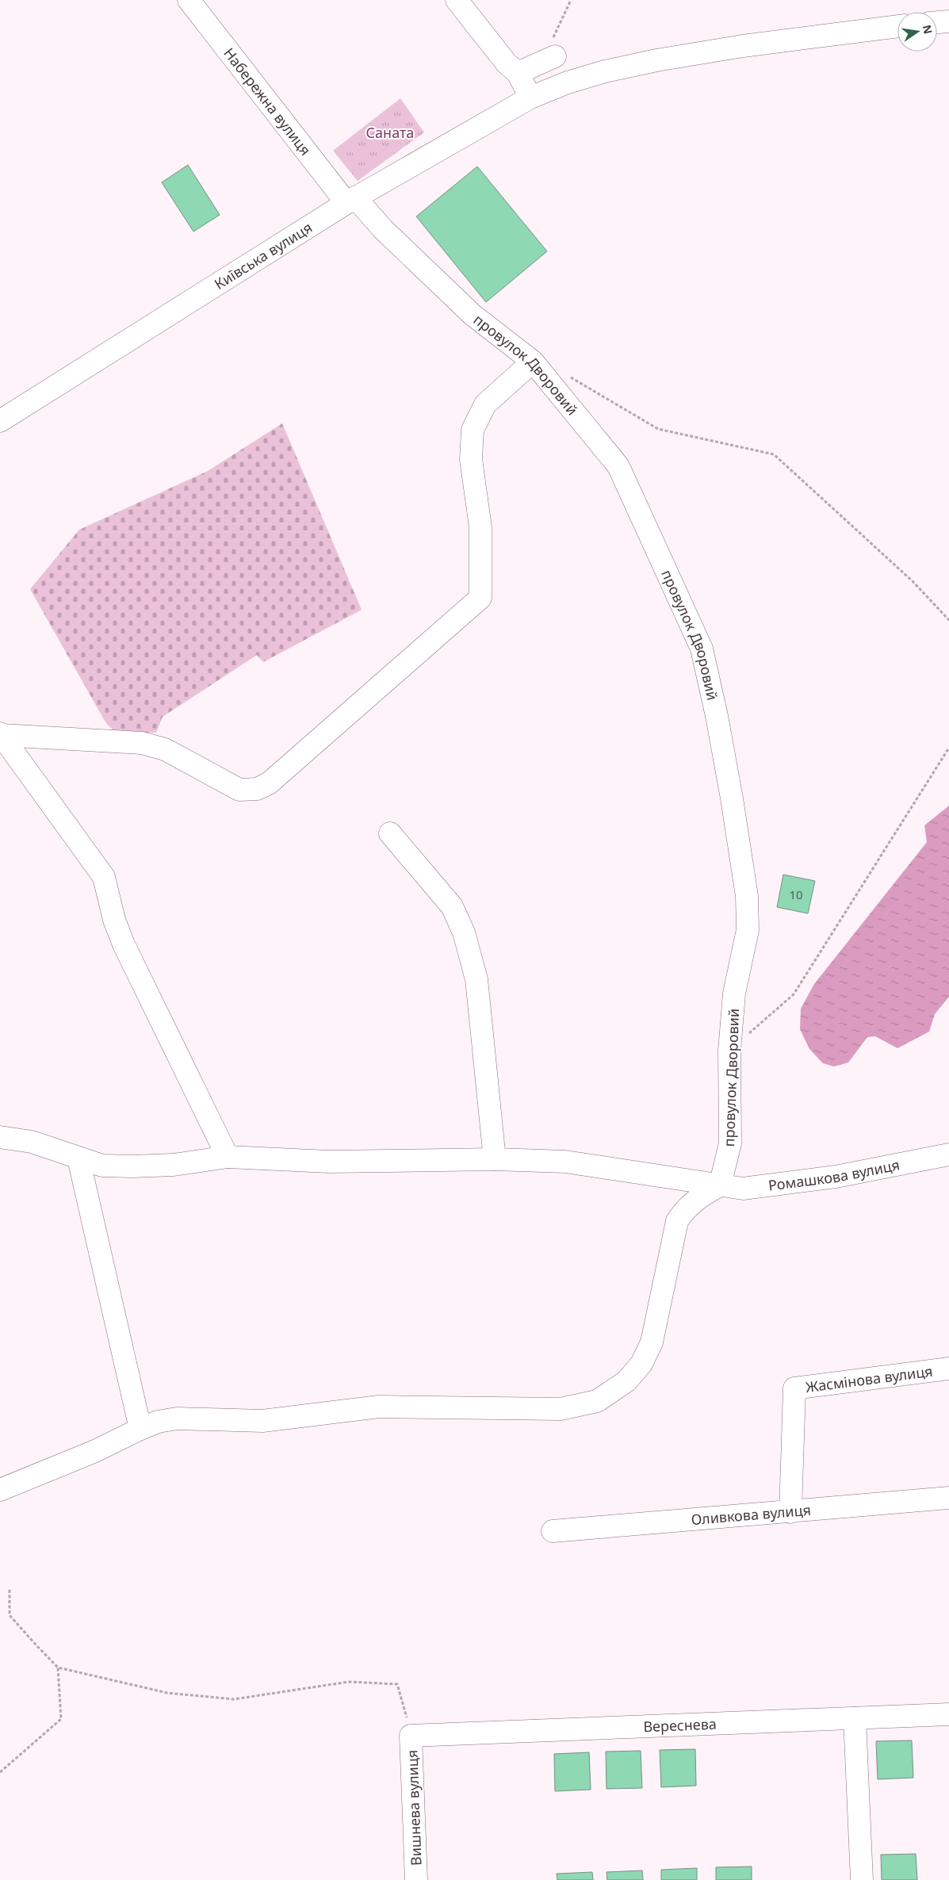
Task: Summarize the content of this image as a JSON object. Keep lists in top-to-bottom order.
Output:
{
  "streets": {
    "street": [
      "Набережна вулиця",
      "Київська вулиця",
      "провулок Дворовий",
      "Ромашкова вулиця",
      "Жасмінова вулиця",
      "Оливкова вулиця",
      "Вереснева",
      "Вишнева вулиця"
    ]
  },
  "crossings": [
    ["Набережна вулиця", "Київська вулиця"],
    ["Набережна вулиця", "провулок Дворовий"],
    ["Київська вулиця", "провулок Дворовий"],
    ["провулок Дворовий", "Ромашкова вулиця"],
    ["Жасмінова вулиця", "Оливкова вулиця"],
    ["Вереснева", "Вишнева вулиця"]
  ],
  "parks": ["Саната"],
  "house_numbers": ["10"],
  "north": "right"
}
